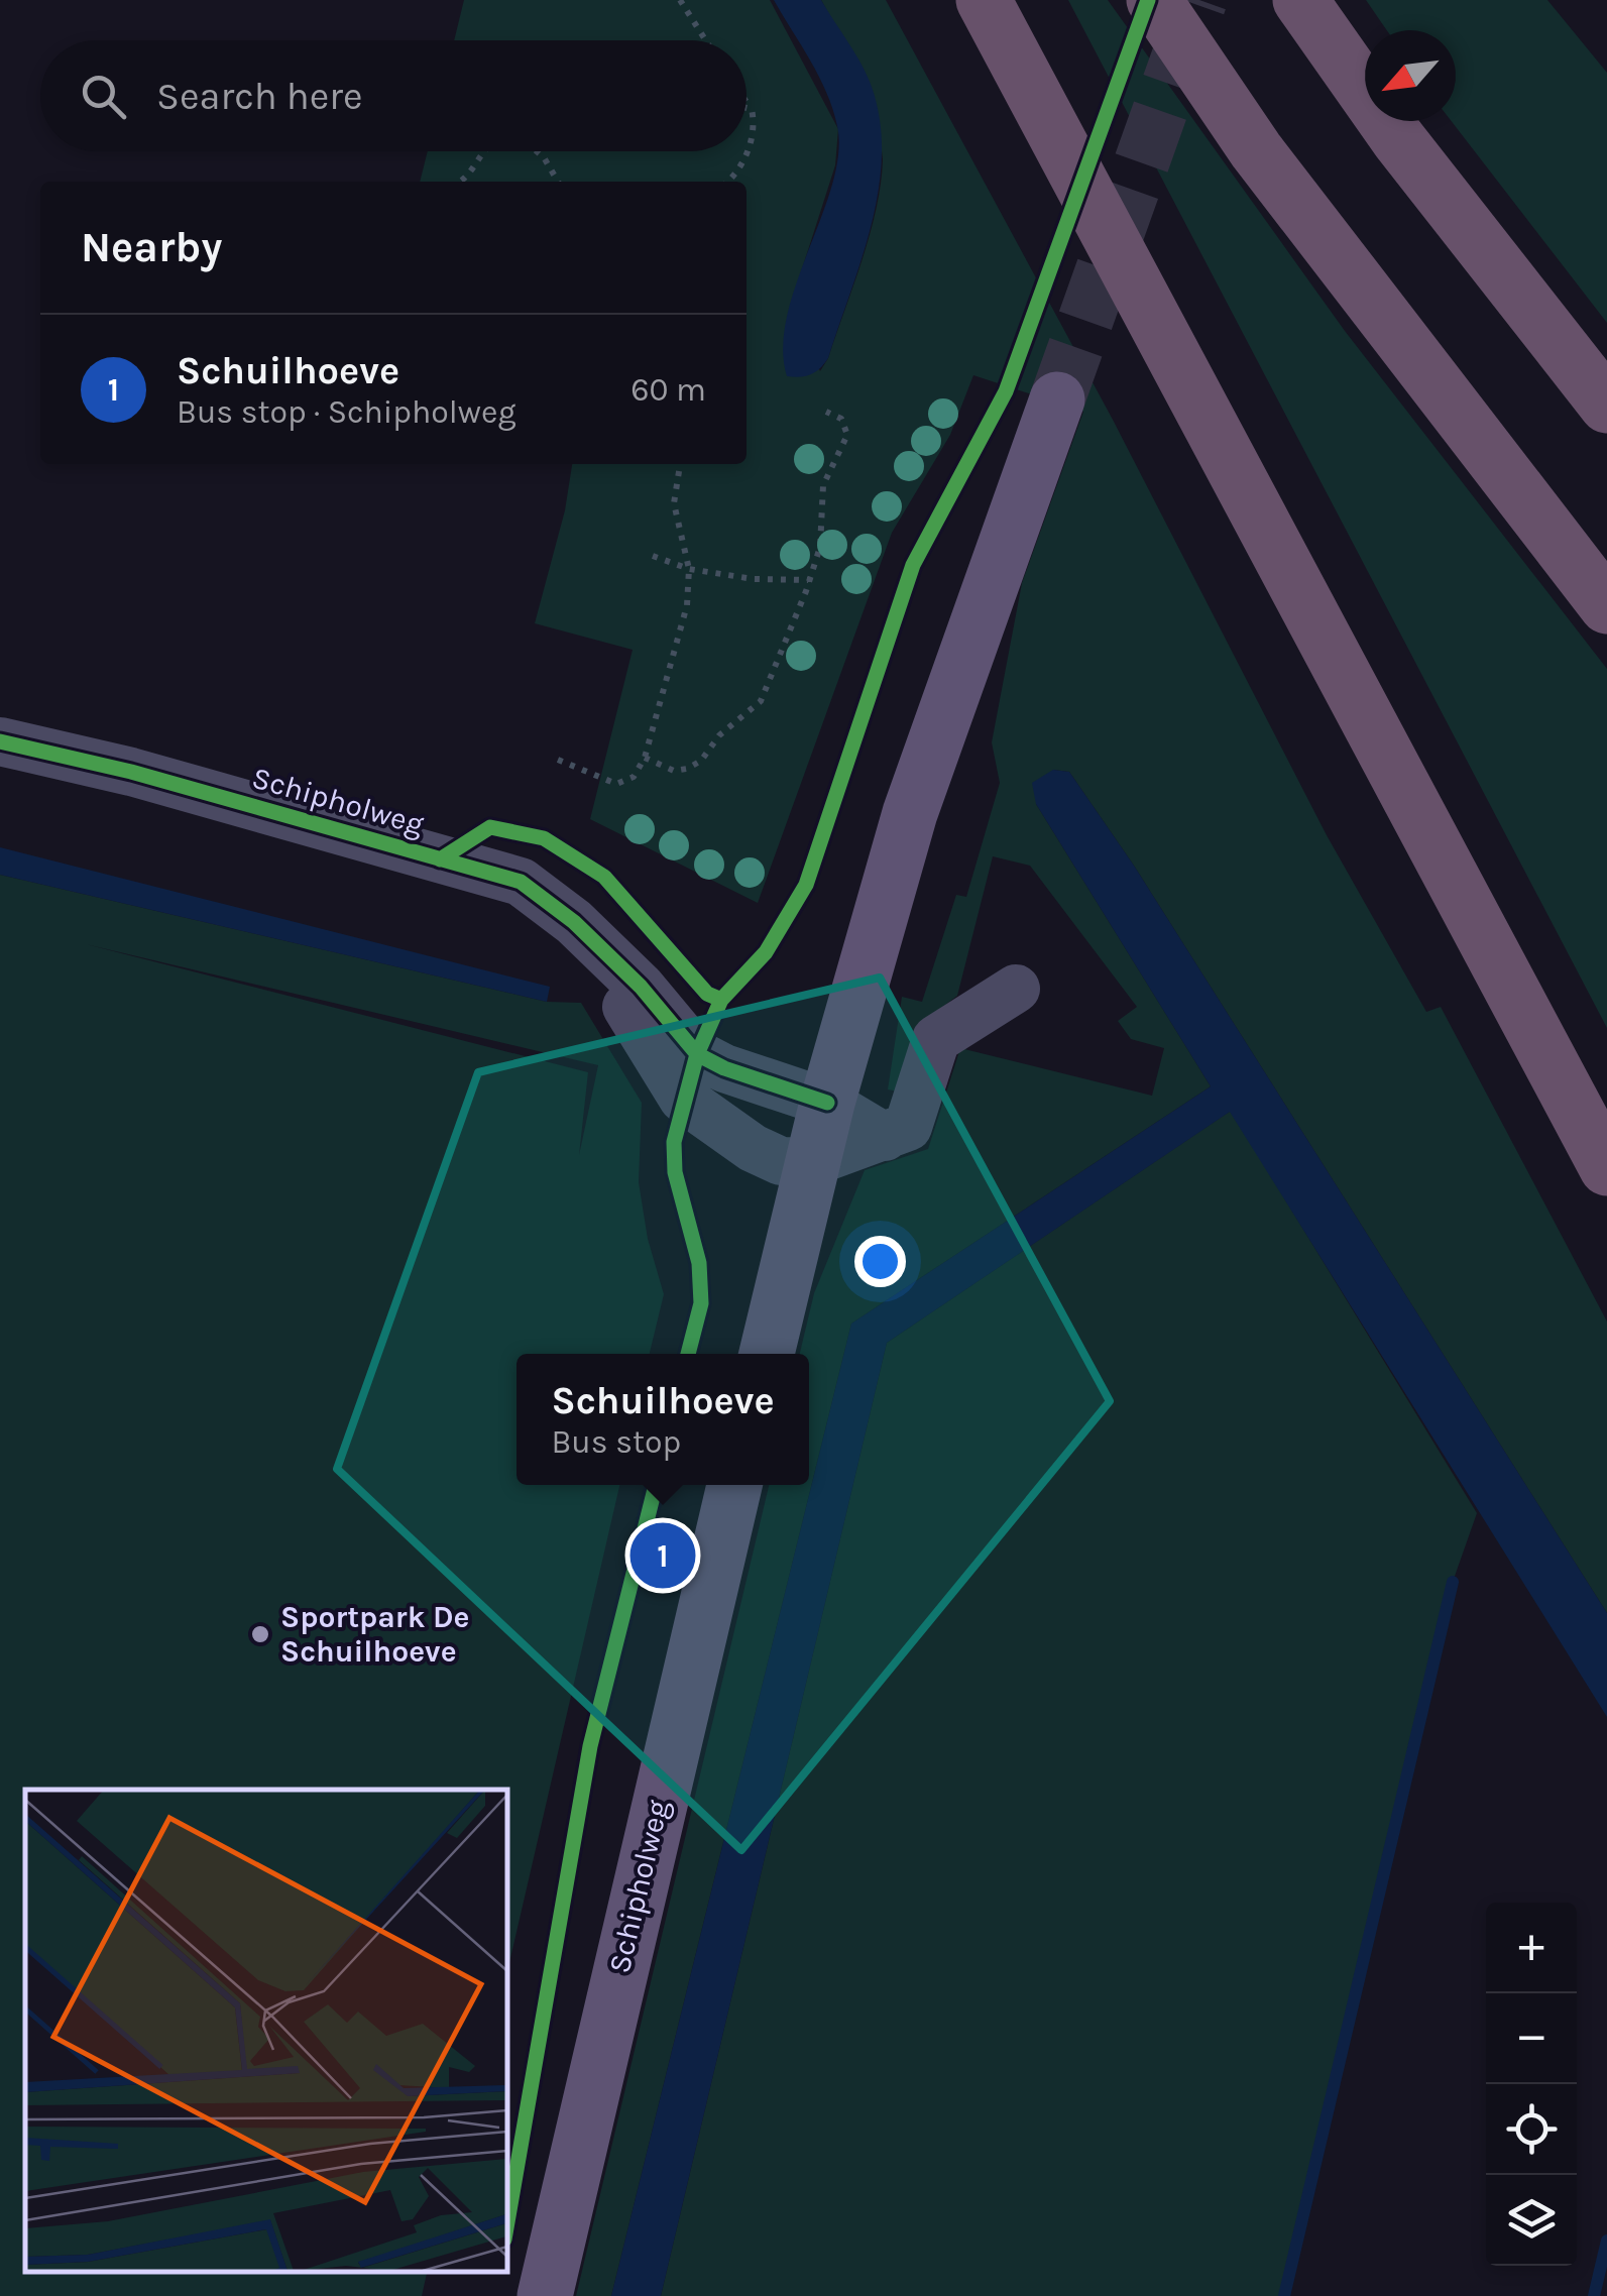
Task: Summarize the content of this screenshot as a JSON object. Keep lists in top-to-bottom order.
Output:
{
  "streets": {
    "main road": ["Schipholweg"]
  },
  "places": ["Sportpark De Schuilhoeve"],
  "north": "bottom left",
  "page": {
    "search": "Search here",
    "heading": "Nearby",
    "list": [
      {
        "mark": "1",
        "name": "Schuilhoeve",
        "note": "Bus stop · Schipholweg",
        "value": "60 m"
      }
    ],
    "popup": ["Schuilhoeve", "Bus stop"],
    "pins": "1",
    "map_buttons": ["+", "−"]
  }
}
